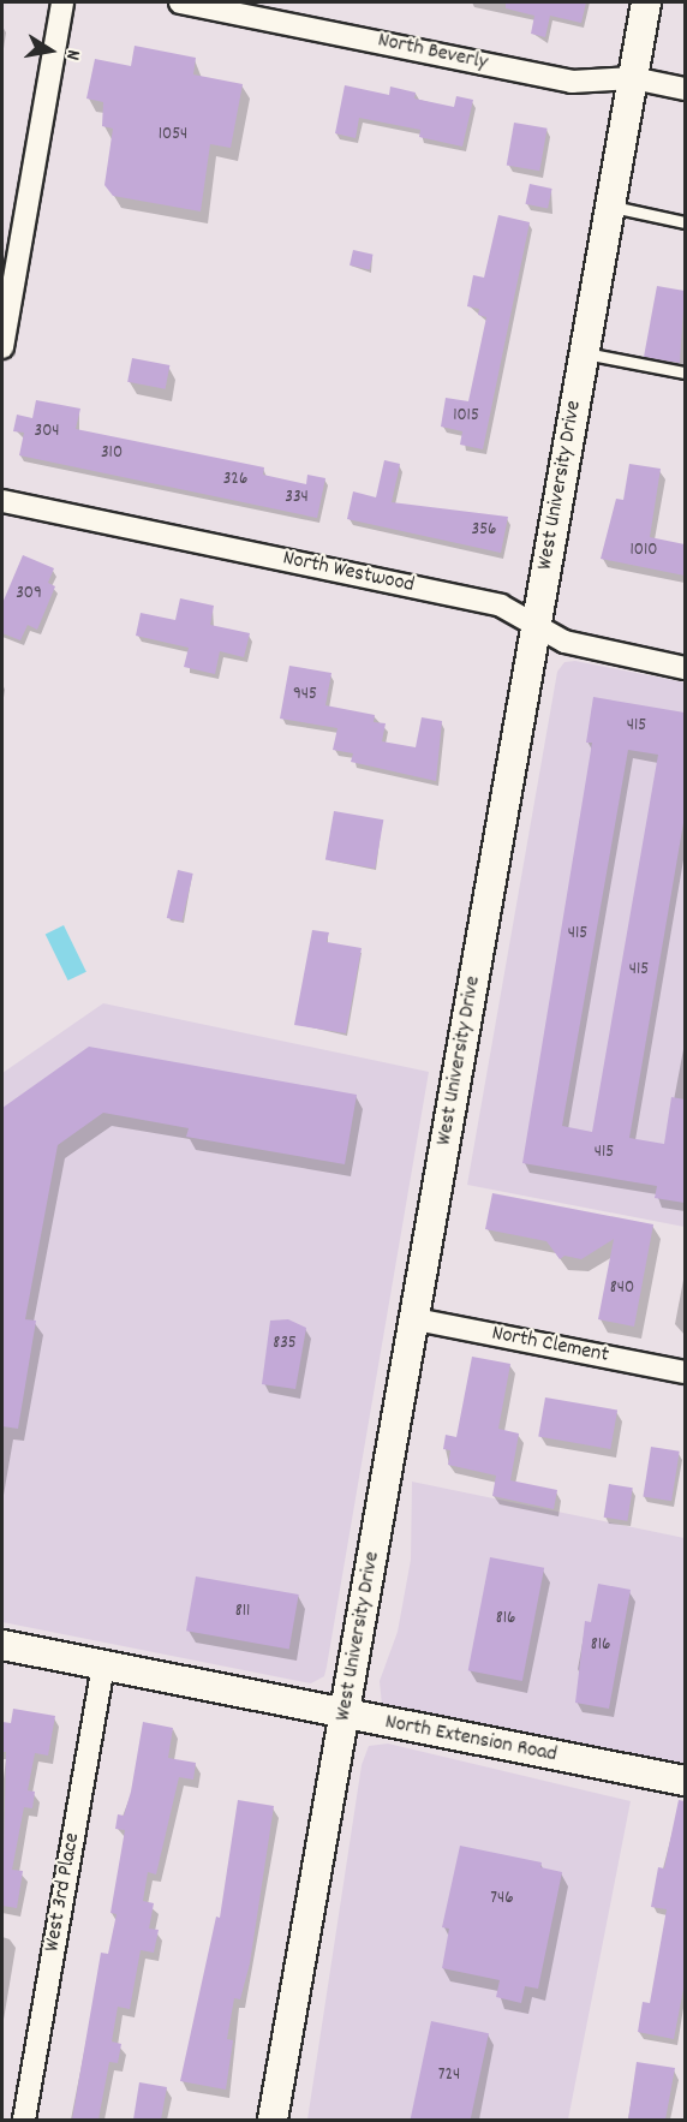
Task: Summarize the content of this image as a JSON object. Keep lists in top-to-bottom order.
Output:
{
  "streets": {
    "main road": ["West University Drive", "North Extension Road"],
    "street": [
      "North Beverly",
      "North Westwood",
      "North Clement",
      "West 3rd Place"
    ]
  },
  "crossings": [
    ["North Beverly", "West University Drive"],
    ["West University Drive", "North Westwood"],
    ["West University Drive", "North Clement"],
    ["West University Drive", "North Extension Road"],
    ["North Extension Road", "West 3rd Place"]
  ],
  "house_numbers": [
    "1054",
    "1015",
    "304",
    "310",
    "326",
    "334",
    "356",
    "1010",
    "309",
    "945",
    "415",
    "415",
    "415",
    "415",
    "840",
    "835",
    "811",
    "816",
    "816",
    "746",
    "724"
  ],
  "north": "right"
}
